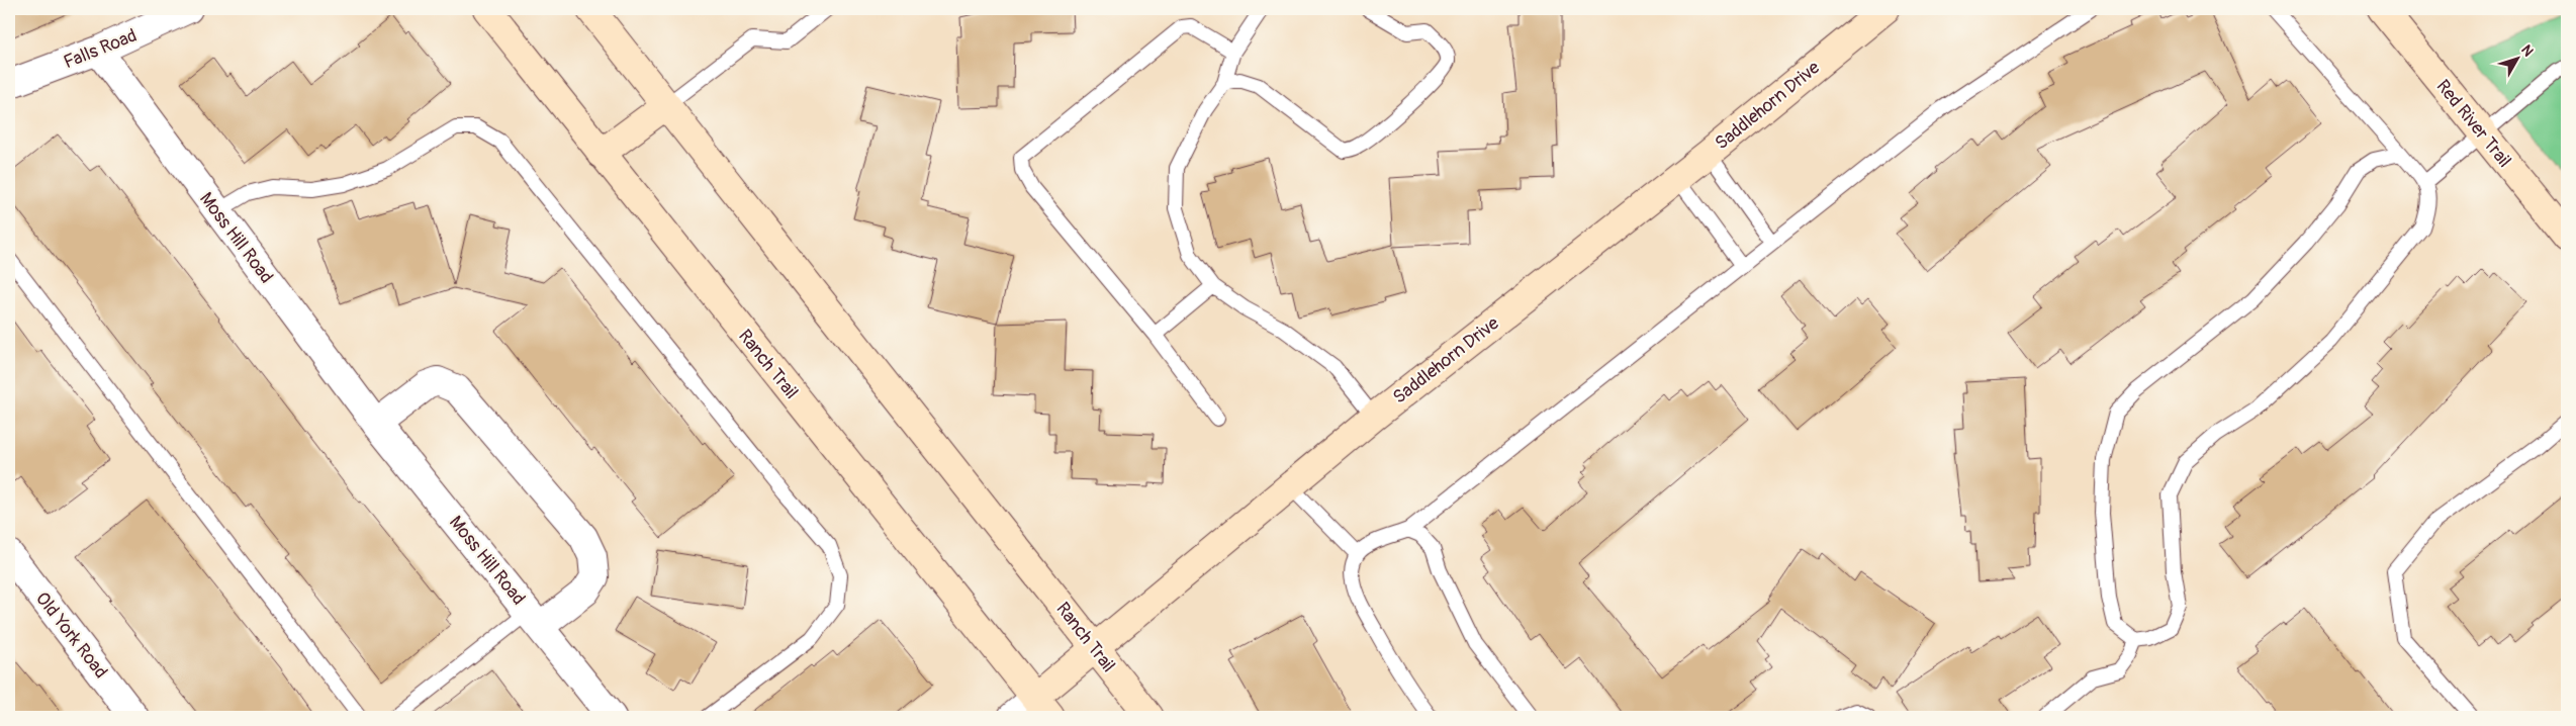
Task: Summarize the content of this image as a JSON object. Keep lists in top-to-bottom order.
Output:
{
  "streets": {
    "main road": ["Saddlehorn Drive", "Red River Trail", "Ranch Trail"],
    "street": ["Falls Road", "Moss Hill Road", "Old York Road"]
  },
  "crossings": [
    ["Falls Road", "Moss Hill Road"],
    ["Saddlehorn Drive", "Ranch Trail"]
  ],
  "north": "top right"
}
